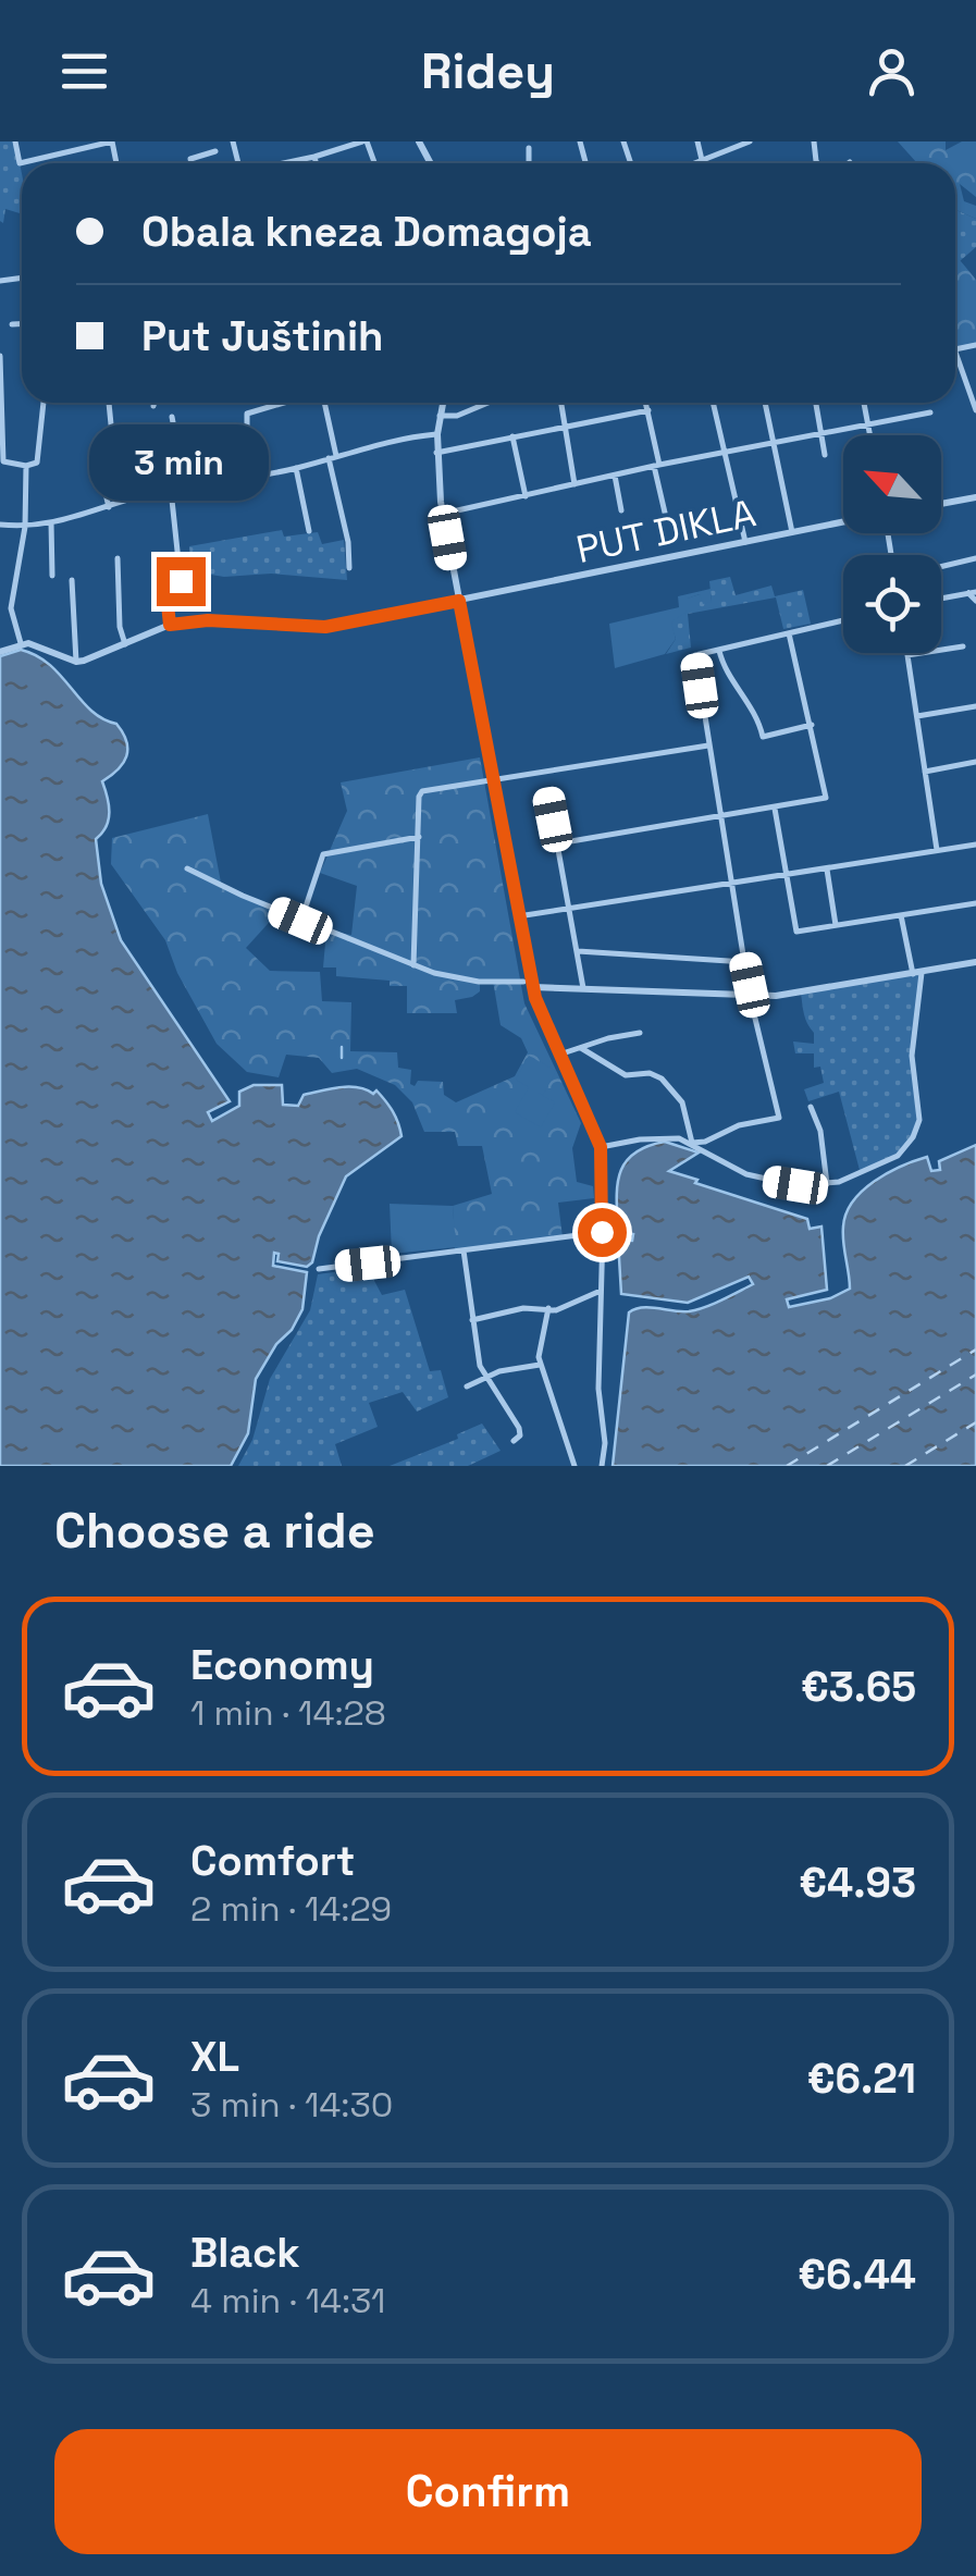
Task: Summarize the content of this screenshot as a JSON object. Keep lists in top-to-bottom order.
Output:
{
  "streets": {
    "street": ["PUT DIKLA"]
  },
  "north": "top left",
  "page": {
    "header": "Ridey",
    "banner": ["Obala kneza Domagoja", "Put Juštinih"],
    "bubble": "3 min",
    "heading": "Choose a ride",
    "list": [
      {
        "name": "Economy",
        "note": "1 min · 14:28",
        "value": "€3.65"
      },
      {
        "name": "Comfort",
        "note": "2 min · 14:29",
        "value": "€4.93"
      },
      {
        "name": "XL",
        "note": "3 min · 14:30",
        "value": "€6.21"
      },
      {
        "name": "Black",
        "note": "4 min · 14:31",
        "value": "€6.44"
      }
    ],
    "buttons": "Confirm"
  }
}
